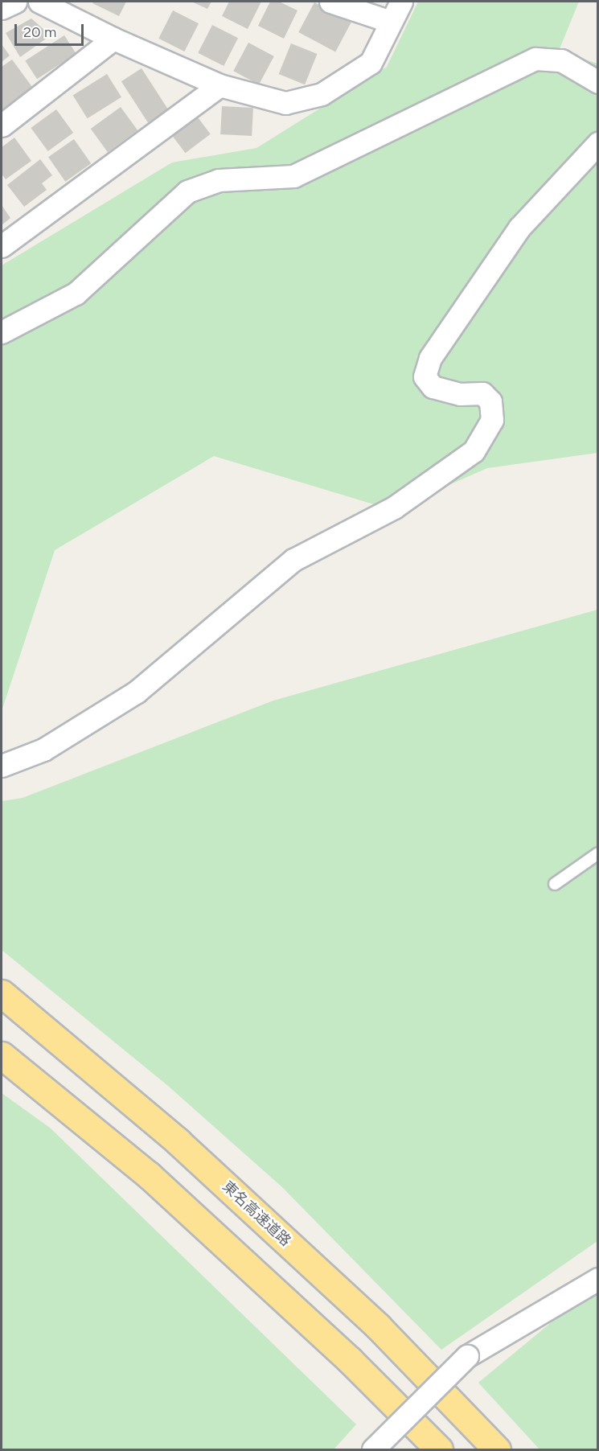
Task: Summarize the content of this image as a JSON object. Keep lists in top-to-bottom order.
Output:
{
  "streets": {
    "highway": ["東名高速道路"]
  },
  "scale_bar": "20 m"
}
